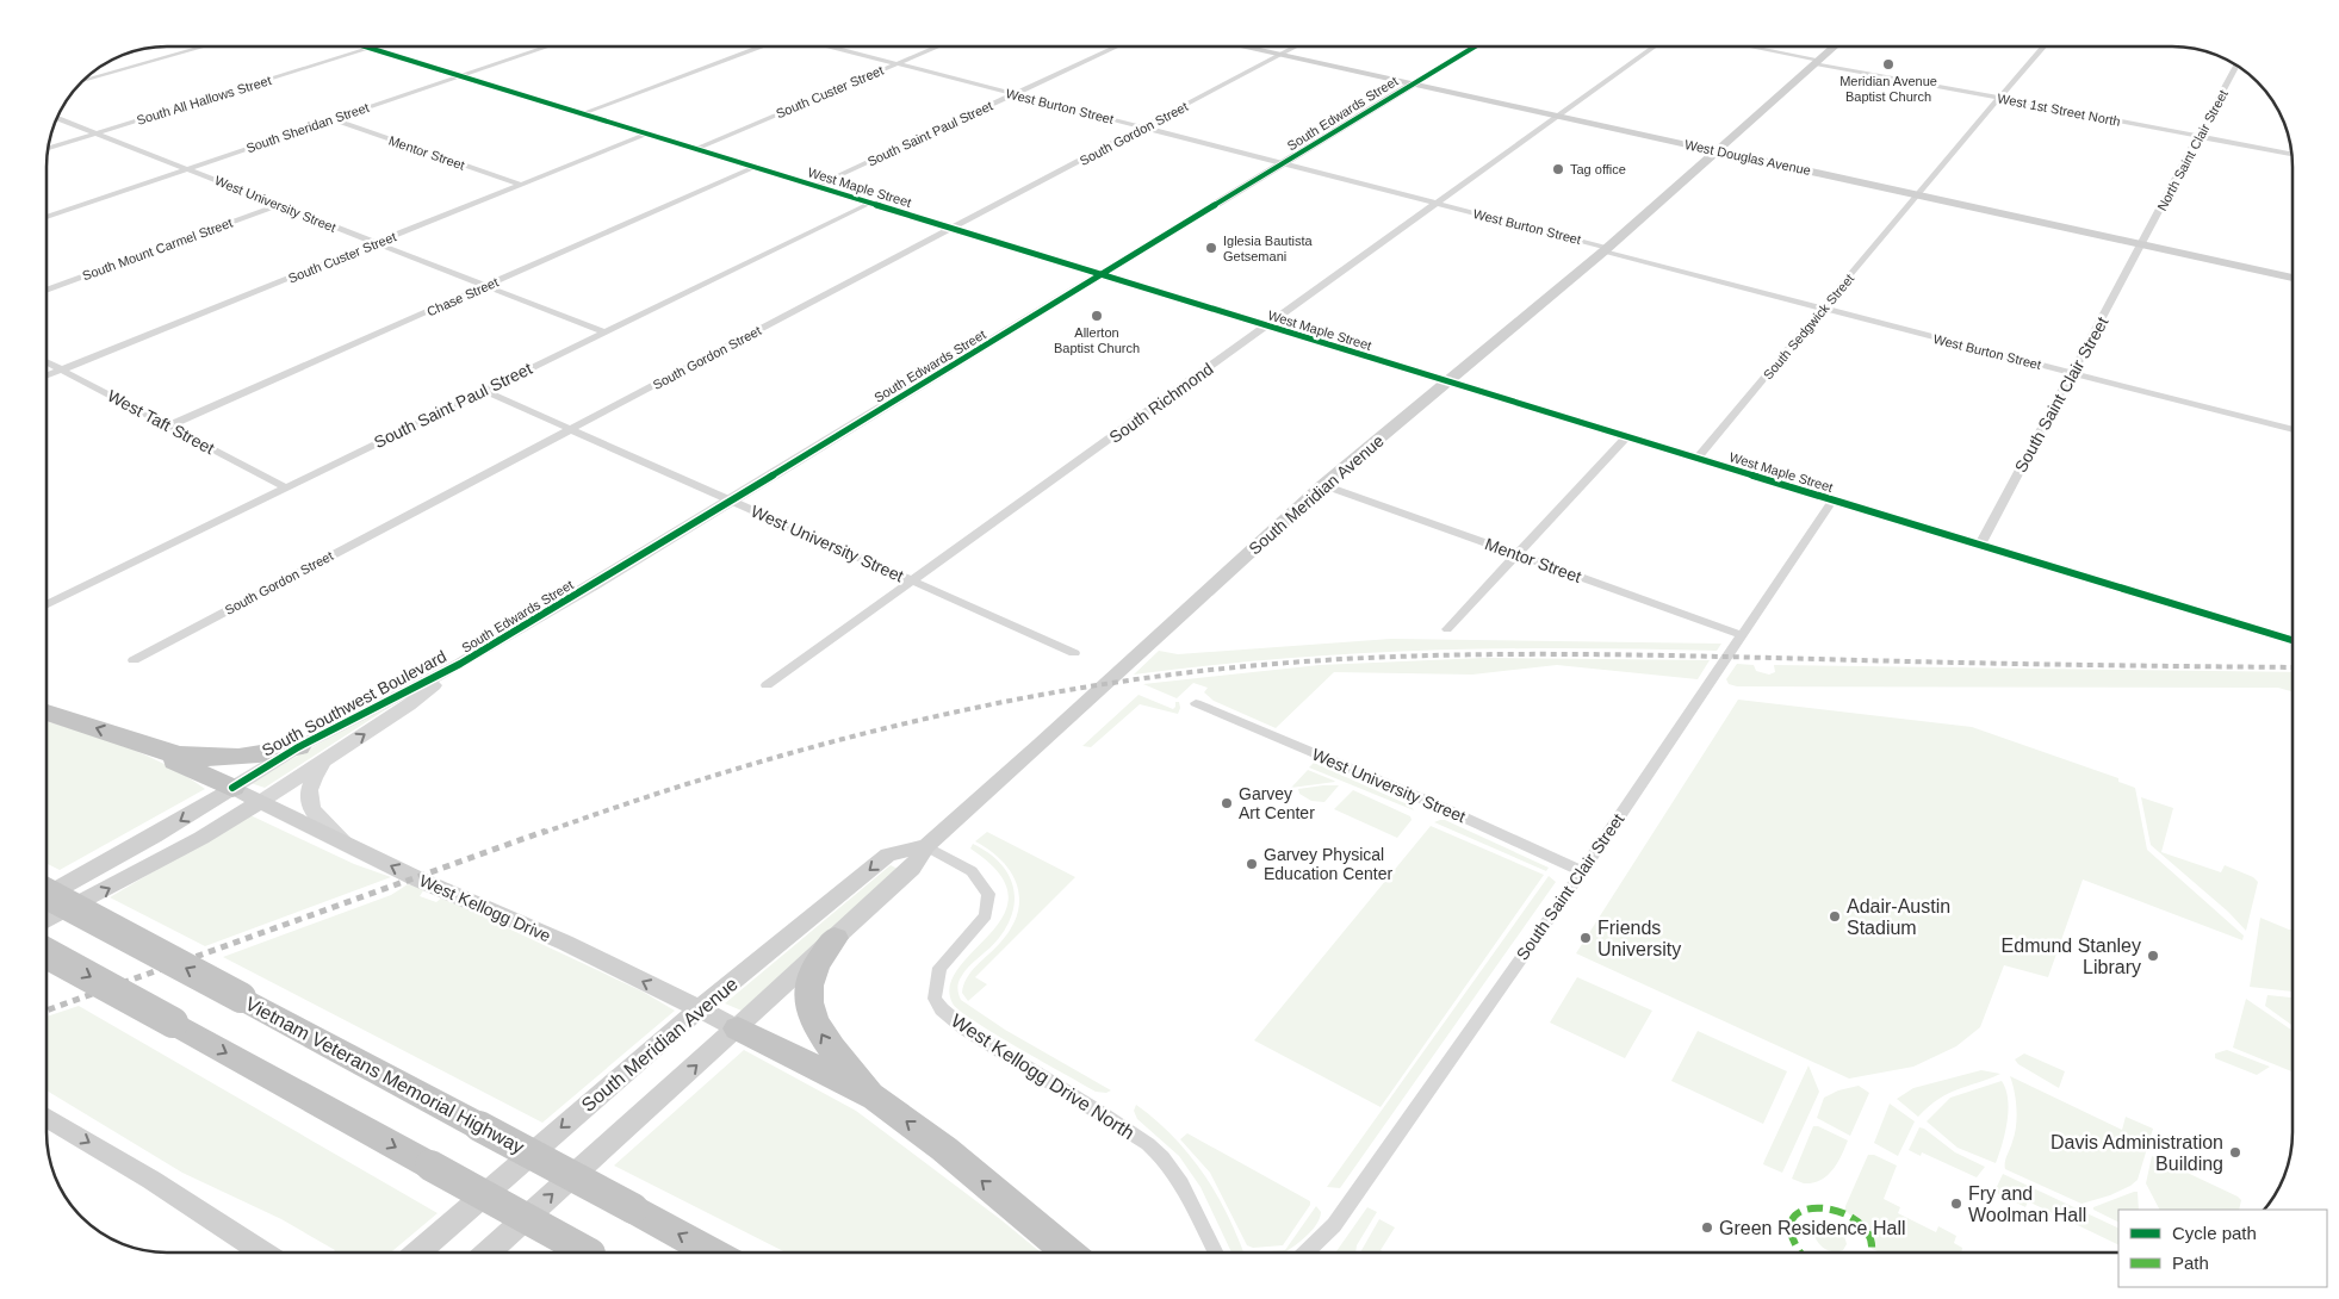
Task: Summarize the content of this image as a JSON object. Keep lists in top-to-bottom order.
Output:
{
  "streets": {
    "highway": ["Vietnam Veterans Memorial Highway"],
    "main road": [
      "West Douglas Avenue",
      "South Meridian Avenue",
      "South Southwest Boulevard",
      "West Kellogg Drive"
    ],
    "street": [
      "South Custer Street",
      "South All Hallows Street",
      "West Burton Street",
      "West 1st Street North",
      "South Edwards Street",
      "South Sheridan Street",
      "South Saint Paul Street",
      "South Gordon Street",
      "North Saint Clair Street",
      "Mentor Street",
      "West Maple Street",
      "West University Street",
      "South Mount Carmel Street",
      "Chase Street",
      "South Sedgwick Street",
      "South Saint Clair Street",
      "South Richmond",
      "West Taft Street",
      "West Kellogg Drive North"
    ]
  },
  "crossings": [
    ["South Custer Street", "West Burton Street"],
    ["South Custer Street", "Mentor Street"],
    ["South Custer Street", "West Maple Street"],
    ["South Custer Street", "West University Street"],
    ["South Custer Street", "West Taft Street"],
    ["South All Hallows Street", "West Maple Street"],
    ["South All Hallows Street", "West University Street"],
    ["West Burton Street", "South Edwards Street"],
    ["West Burton Street", "South Saint Paul Street"],
    ["West Burton Street", "South Gordon Street"],
    ["West Burton Street", "South Sedgwick Street"],
    ["West Burton Street", "South Saint Clair Street"],
    ["West Burton Street", "South Richmond"],
    ["West Burton Street", "South Meridian Avenue"],
    ["West 1st Street North", "North Saint Clair Street"],
    ["West 1st Street North", "South Sedgwick Street"],
    ["West 1st Street North", "South Meridian Avenue"],
    ["South Edwards Street", "West Douglas Avenue"],
    ["South Edwards Street", "West Maple Street"],
    ["South Edwards Street", "West University Street"],
    ["South Edwards Street", "South Southwest Boulevard"],
    ["South Sheridan Street", "Mentor Street"],
    ["South Sheridan Street", "West Maple Street"],
    ["South Sheridan Street", "West University Street"],
    ["South Saint Paul Street", "West Maple Street"],
    ["South Saint Paul Street", "West University Street"],
    ["South Saint Paul Street", "West Taft Street"],
    ["South Gordon Street", "West Douglas Avenue"],
    ["South Gordon Street", "West Maple Street"],
    ["South Gordon Street", "West University Street"],
    ["North Saint Clair Street", "West Douglas Avenue"],
    ["North Saint Clair Street", "South Saint Clair Street"],
    ["Mentor Street", "South Saint Clair Street"],
    ["Mentor Street", "South Meridian Avenue"],
    ["West Douglas Avenue", "South Sedgwick Street"],
    ["West Douglas Avenue", "South Saint Clair Street"],
    ["West Douglas Avenue", "South Richmond"],
    ["West Douglas Avenue", "South Meridian Avenue"],
    ["West Maple Street", "Chase Street"],
    ["West Maple Street", "South Sedgwick Street"],
    ["West Maple Street", "South Saint Clair Street"],
    ["West Maple Street", "South Richmond"],
    ["West Maple Street", "South Meridian Avenue"],
    ["West University Street", "South Mount Carmel Street"],
    ["West University Street", "Chase Street"],
    ["West University Street", "South Saint Clair Street"],
    ["West University Street", "South Richmond"],
    ["Chase Street", "West Taft Street"],
    ["South Meridian Avenue", "West Kellogg Drive"],
    ["South Meridian Avenue", "West Kellogg Drive North"],
    ["South Southwest Boulevard", "West Kellogg Drive"]
  ],
  "one_way": ["West Kellogg Drive"],
  "places": [
    "Meridian Avenue Baptist Church",
    "Tag office",
    "Iglesia Bautista Getsemani",
    "Allerton Baptist Church",
    "Garvey Art Center",
    "Garvey Physical Education Center",
    "Adair-Austin Stadium",
    "Friends University",
    "Edmund Stanley Library",
    "Davis Administration Building",
    "Fry and Woolman Hall",
    "Green Residence Hall"
  ],
  "legend": ["Cycle path", "Path"]
}
